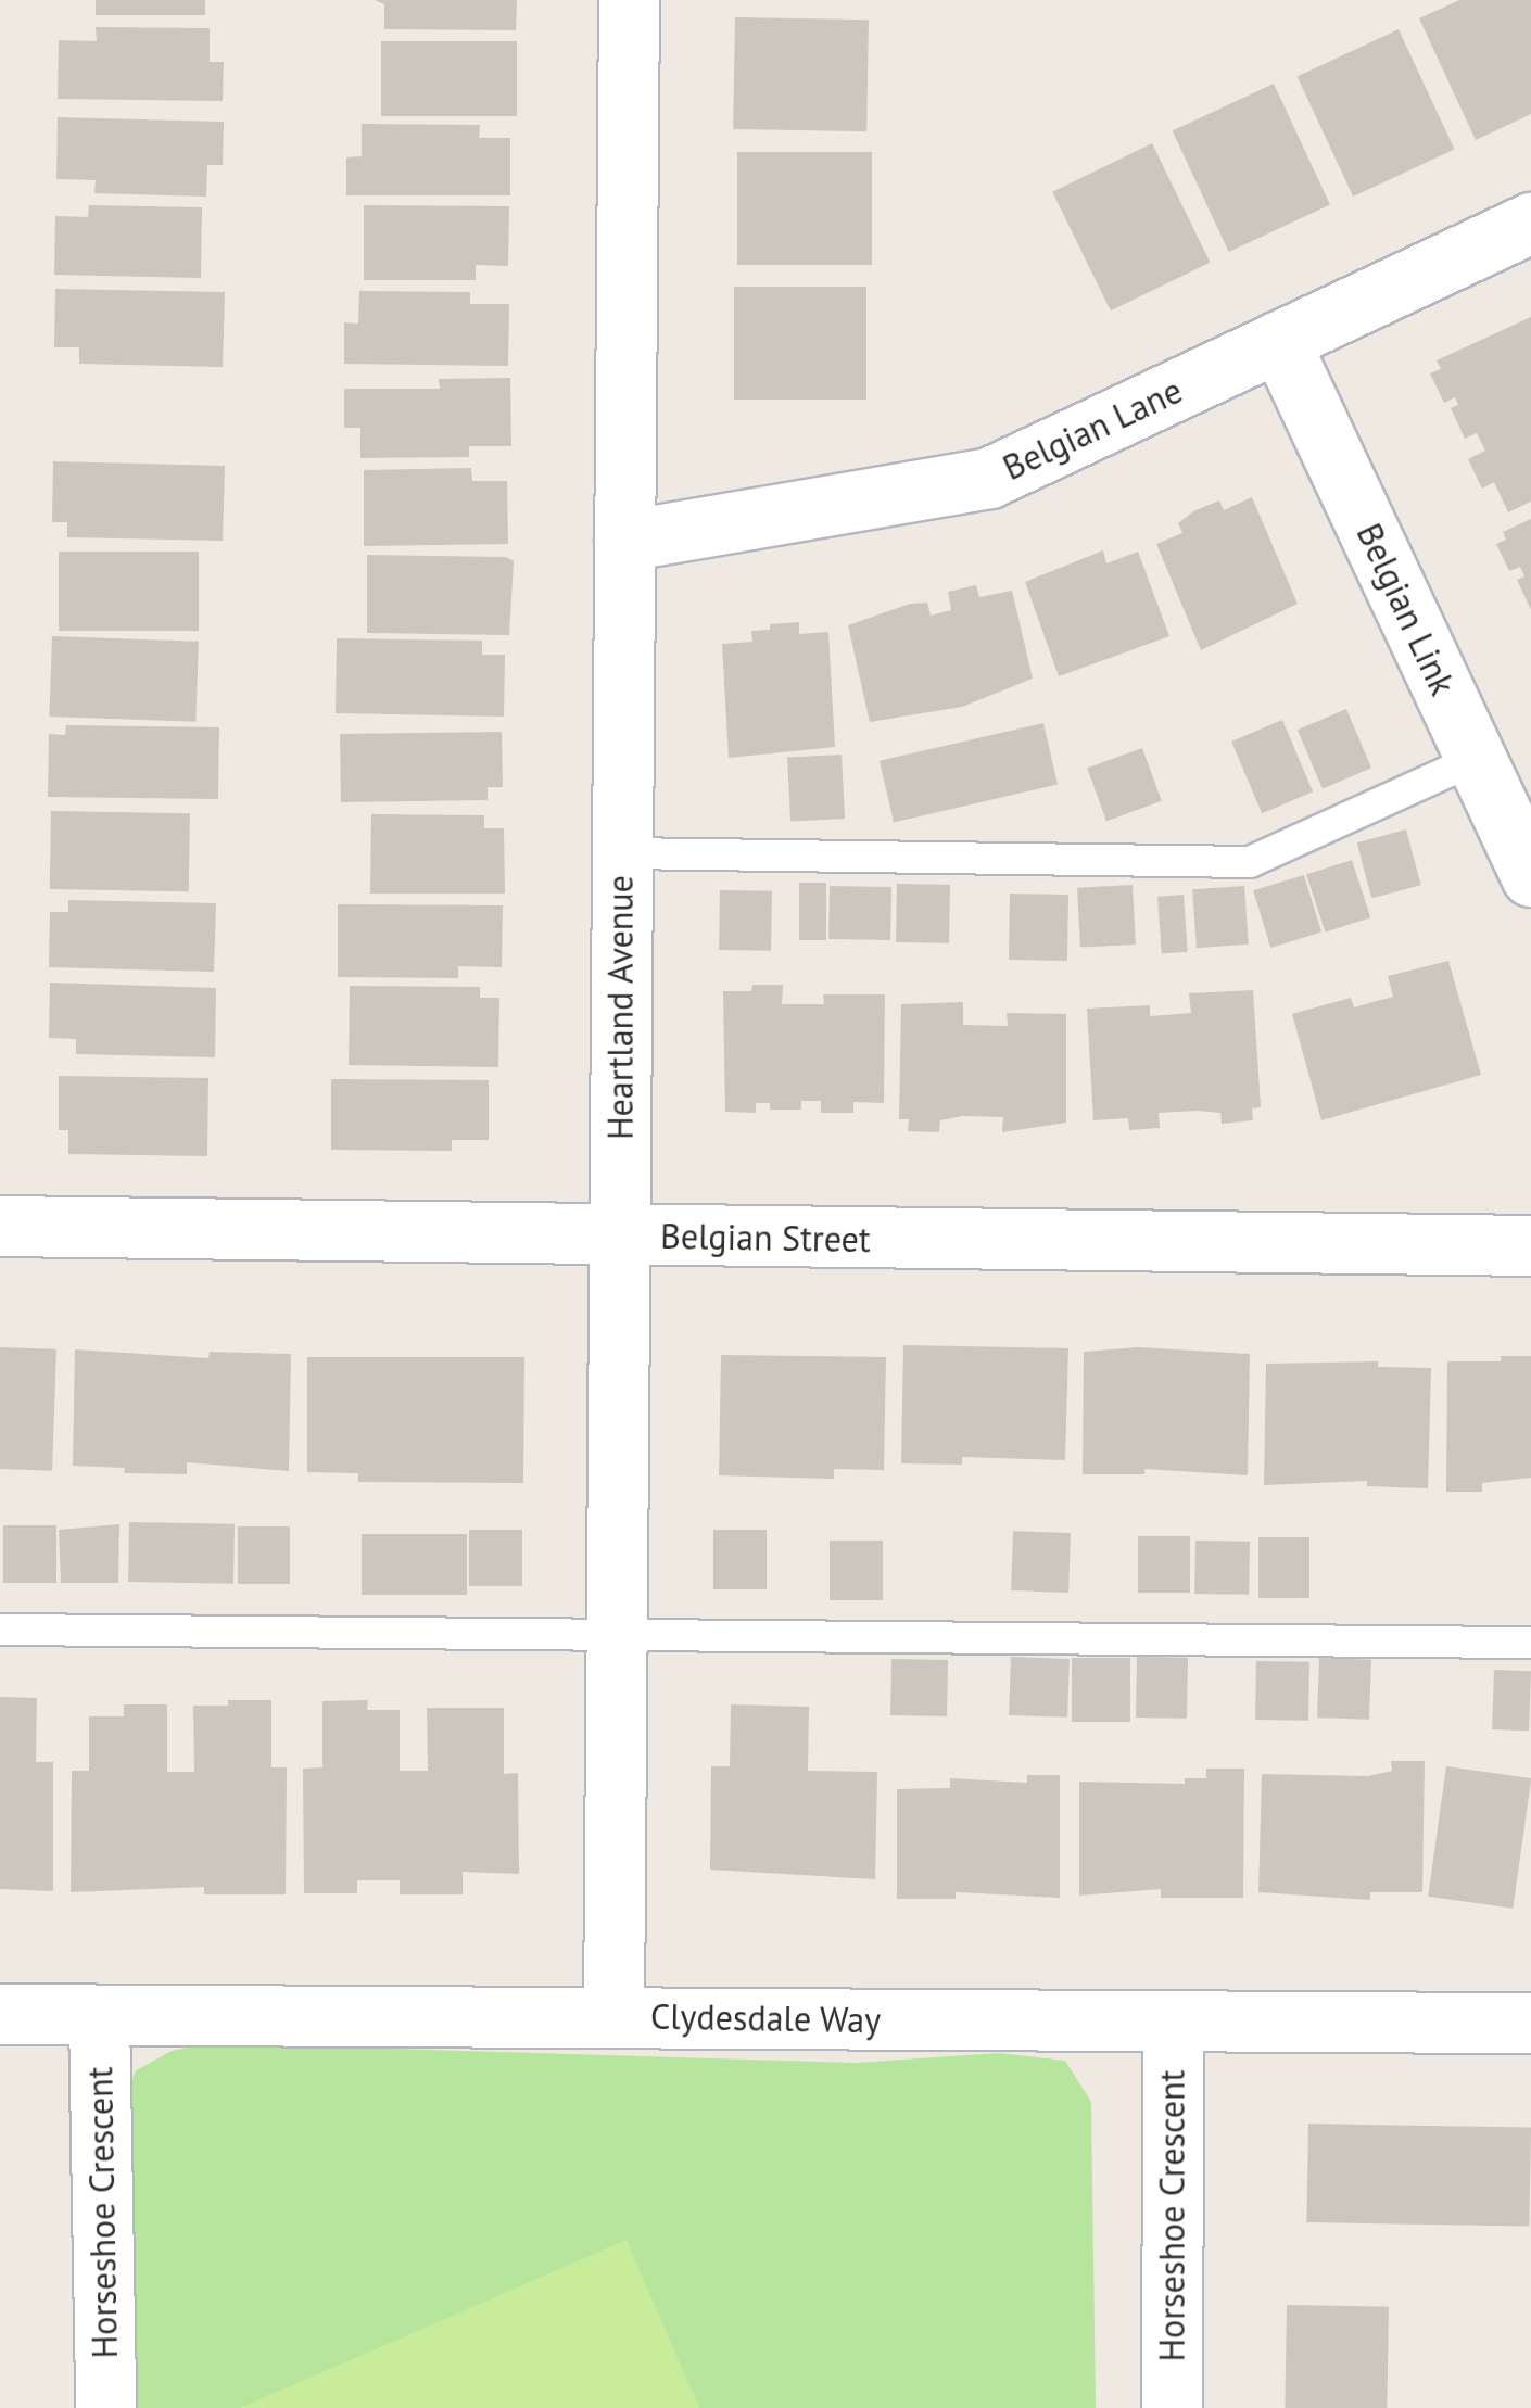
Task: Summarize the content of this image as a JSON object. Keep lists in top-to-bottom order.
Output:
{
  "streets": {
    "street": [
      "Belgian Lane",
      "Belgian Link",
      "Heartland Avenue",
      "Belgian Street",
      "Clydesdale Way",
      "Horseshoe Crescent"
    ]
  },
  "crossings": [
    ["Belgian Lane", "Belgian Link"],
    ["Belgian Lane", "Heartland Avenue"],
    ["Heartland Avenue", "Belgian Street"],
    ["Heartland Avenue", "Clydesdale Way"],
    ["Clydesdale Way", "Horseshoe Crescent"]
  ]
}
